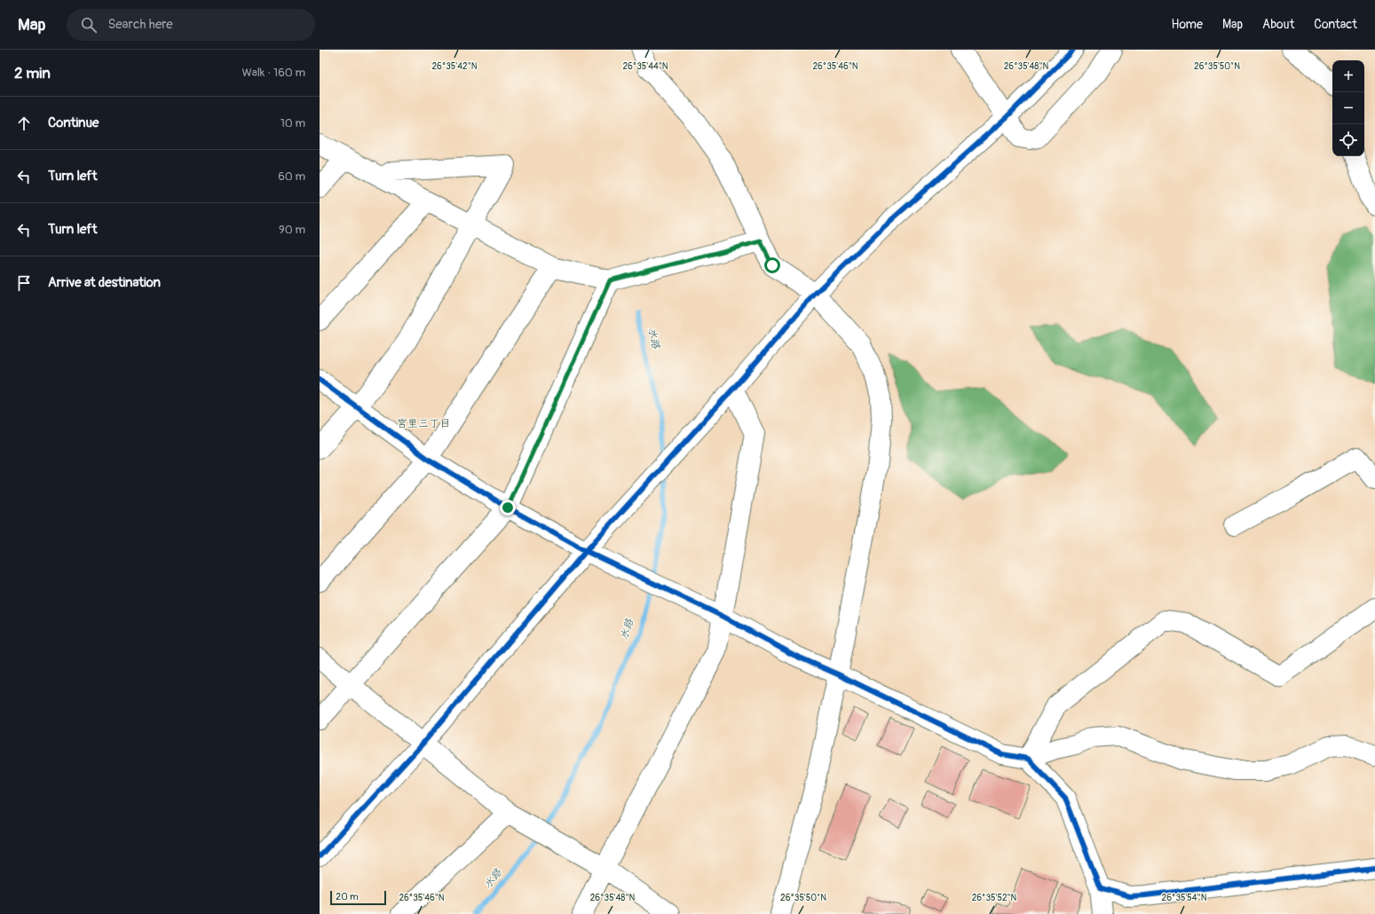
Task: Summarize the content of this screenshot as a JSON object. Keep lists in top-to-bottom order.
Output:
{
  "districts": ["宮里三丁目"],
  "water": ["水路"],
  "scale_bar": "20 m",
  "page": {
    "header": "Map",
    "search": "Search here",
    "nav": [
      "Home",
      "Map",
      "About",
      "Contact"
    ],
    "heading": ["2 min", "Walk · 160 m"],
    "map_buttons": ["+", "−"],
    "list": [
      ["Continue", "10 m"],
      ["Turn left", "60 m"],
      ["Turn left", "90 m"],
      "Arrive at destination"
    ],
    "scale": "20 m"
  },
  "coordinates": [
    "26°35'42\"N",
    "26°35'44\"N",
    "26°35'46\"N",
    "26°35'48\"N",
    "26°35'50\"N",
    "26°35'52\"N",
    "26°35'54\"N"
  ]
}
